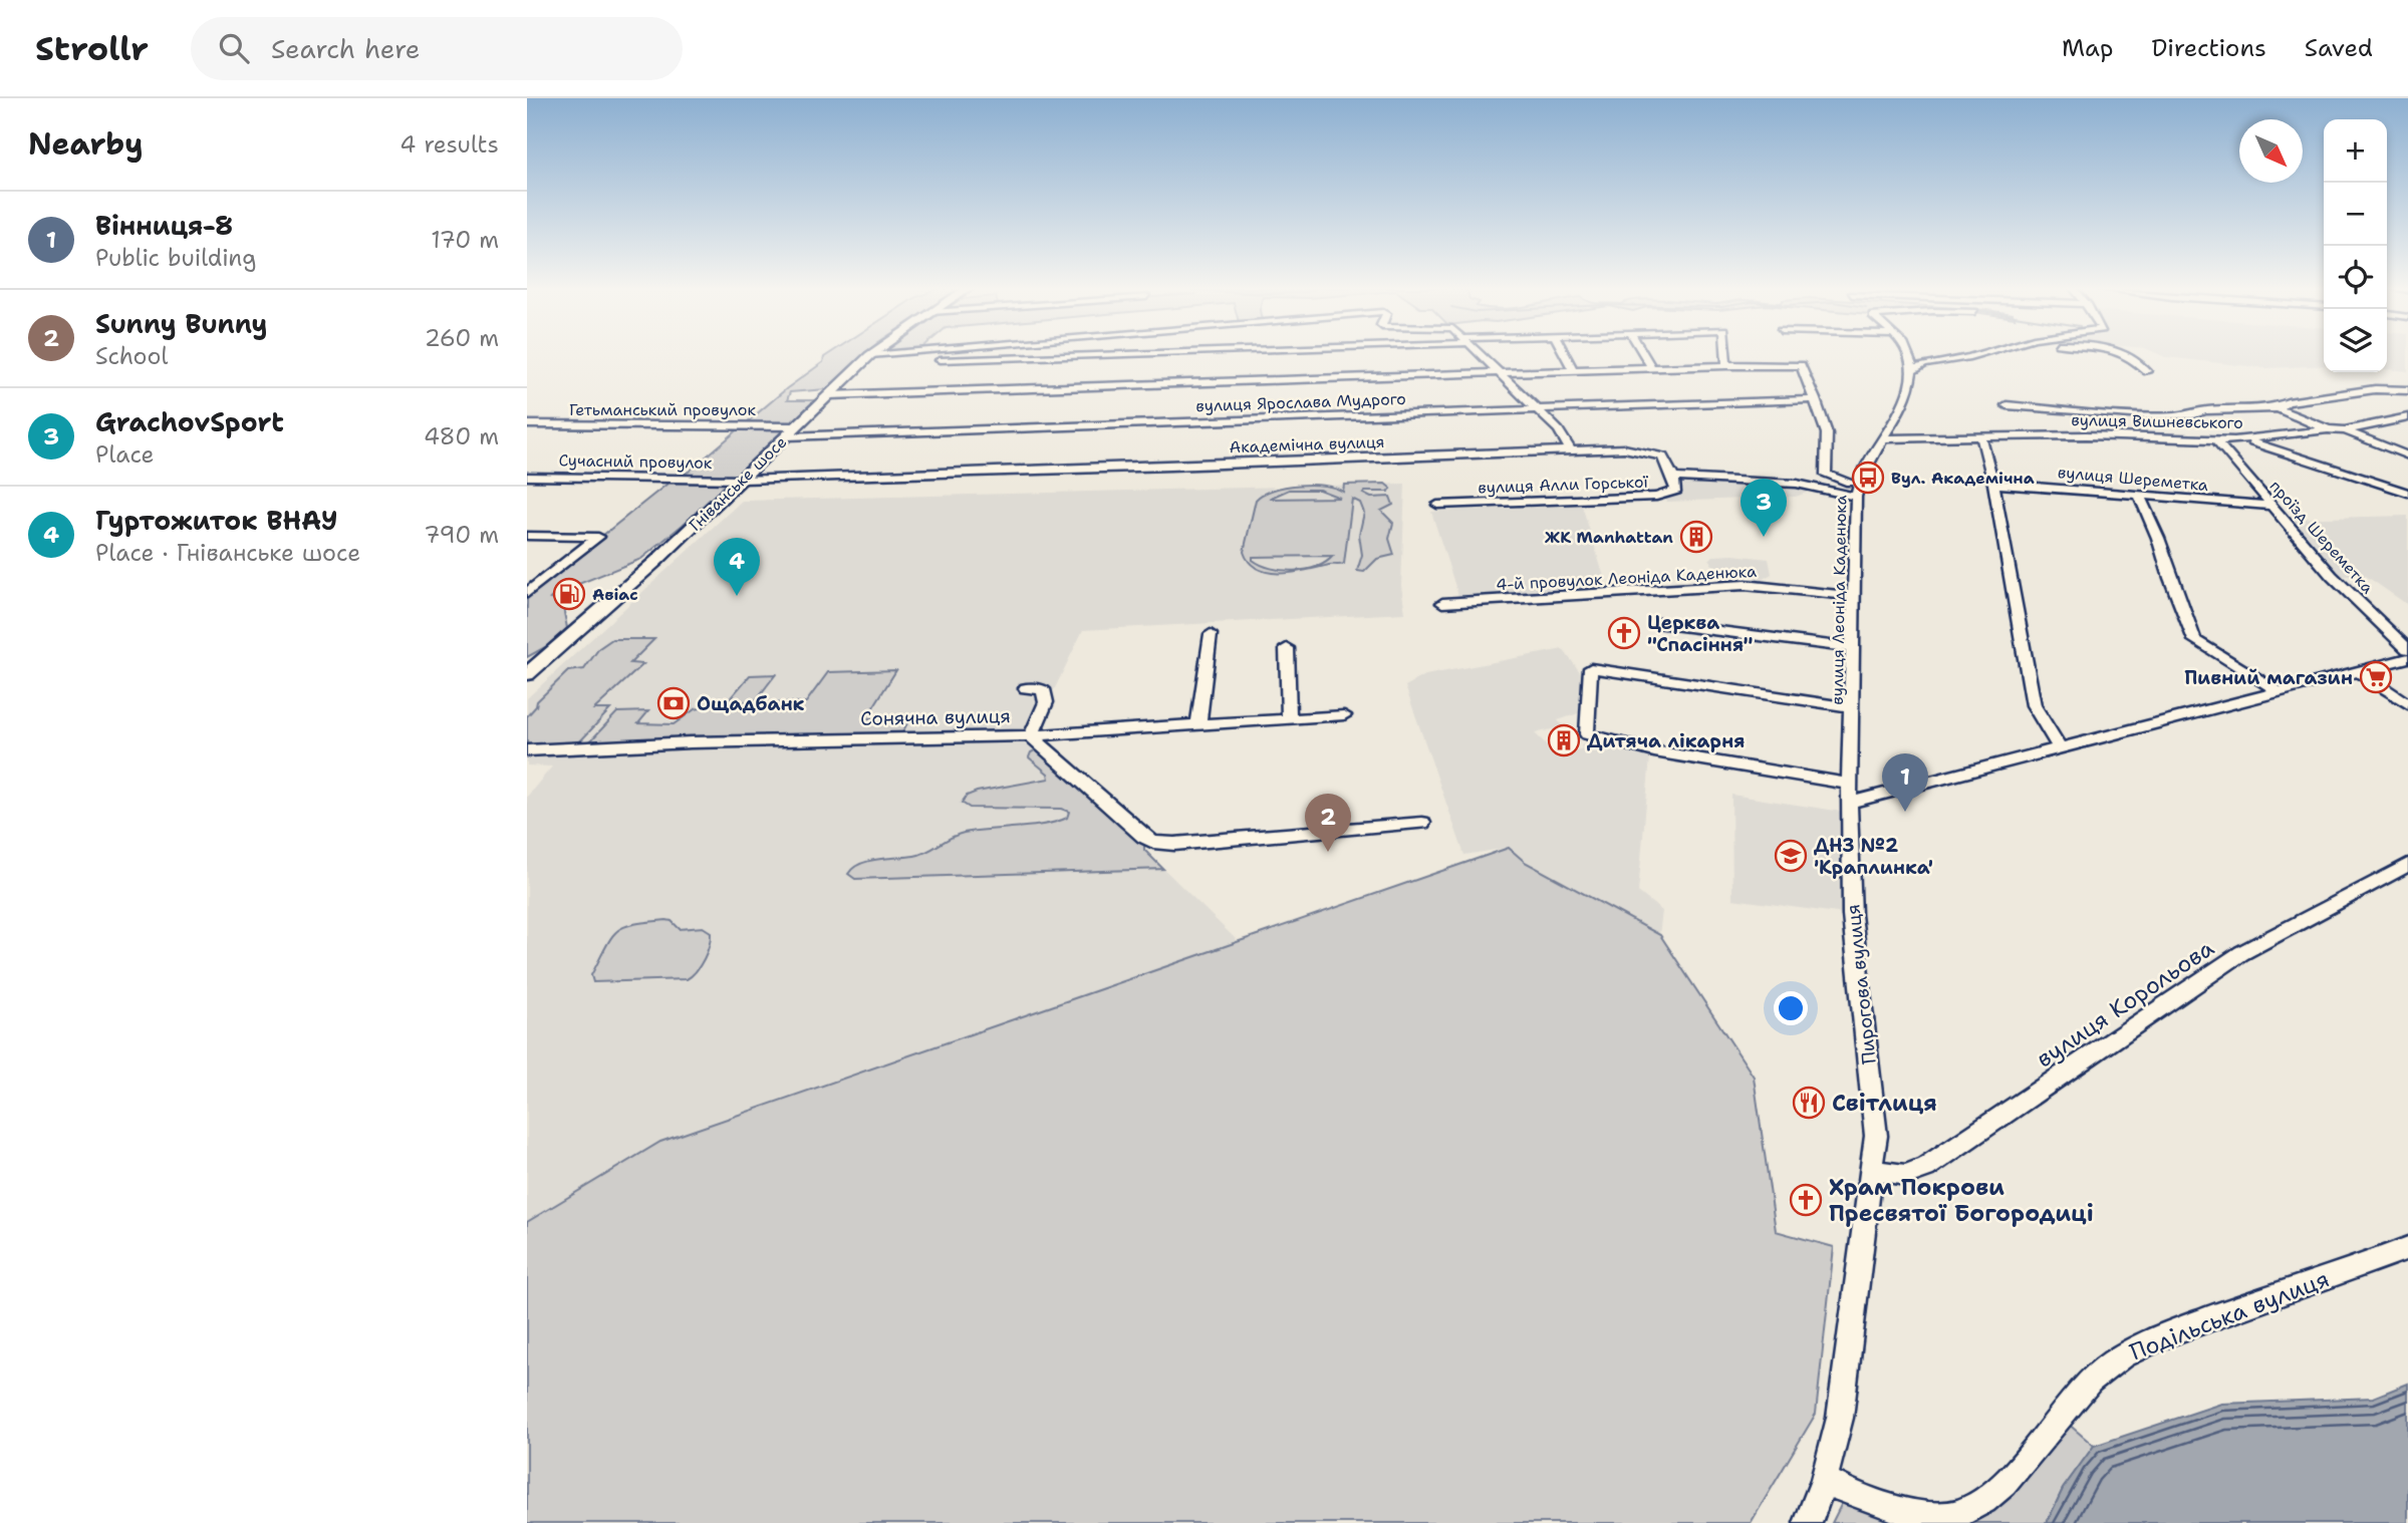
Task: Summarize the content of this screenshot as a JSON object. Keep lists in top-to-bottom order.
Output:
{
  "streets": {
    "main road": ["Гніванське шосе"],
    "street": [
      "вулиця Ярослава Мудрого",
      "Гетьманський провулок",
      "вулиця Вишневського",
      "Академічна вулиця",
      "Сучасний провулок",
      "вулиця Шереметка",
      "вулиця Алли Горської",
      "проїзд Шереметка",
      "4-й провулок Леоніда Каденюка",
      "вулиця Леоніда Каденюка",
      "Сонячна вулиця",
      "Пирогова вулиця",
      "вулиця Корольова",
      "Подільська вулиця"
    ]
  },
  "crossings": [
    ["вулиця Ярослава Мудрого", "Гетьманський провулок"],
    ["вулиця Ярослава Мудрого", "Гніванське шосе"],
    ["Гетьманський провулок", "Гніванське шосе"],
    ["вулиця Вишневського", "проїзд Шереметка"],
    ["вулиця Вишневського", "вулиця Леоніда Каденюка"],
    ["Академічна вулиця", "Сучасний провулок"],
    ["Академічна вулиця", "Гніванське шосе"],
    ["Академічна вулиця", "вулиця Алли Горської"],
    ["Сучасний провулок", "Гніванське шосе"],
    ["вулиця Шереметка", "проїзд Шереметка"],
    ["4-й провулок Леоніда Каденюка", "вулиця Леоніда Каденюка"],
    ["вулиця Леоніда Каденюка", "Пирогова вулиця"],
    ["Пирогова вулиця", "вулиця Корольова"],
    ["Пирогова вулиця", "Подільська вулиця"]
  ],
  "places": {
    "bus stop": ["Вул. Академічна"],
    "building": ["ЖК Manhattan", "Дитяча лікарня"],
    "fuel station": ["Авіас"],
    "church": ["Церква \"Спасіння\"", "Храм Покрови Пресвятої Богородиці"],
    "supermarket": ["Пивний магазин"],
    "bank": ["Ощадбанк"],
    "school or university": ["ДНЗ №2 'Краплинка'"],
    "restaurant": ["Світлиця"]
  },
  "north": "bottom right",
  "page": {
    "header": "Strollr",
    "search": "Search here",
    "nav": ["Map", "Directions", "Saved"],
    "heading": ["Nearby", "4 results"],
    "map_buttons": ["+", "−"],
    "list": [
      {
        "mark": "1",
        "name": "Вінниця-8",
        "note": "Public building",
        "value": "170 m"
      },
      {
        "mark": "2",
        "name": "Sunny Bunny",
        "note": "School",
        "value": "260 m"
      },
      {
        "mark": "3",
        "name": "GrachovSport",
        "note": "Place",
        "value": "480 m"
      },
      {
        "mark": "4",
        "name": "Гуртожиток ВНАУ",
        "note": "Place · Гніванське шосе",
        "value": "790 m"
      }
    ],
    "pins": [
      "3",
      "4",
      "1",
      "2"
    ]
  }
}
